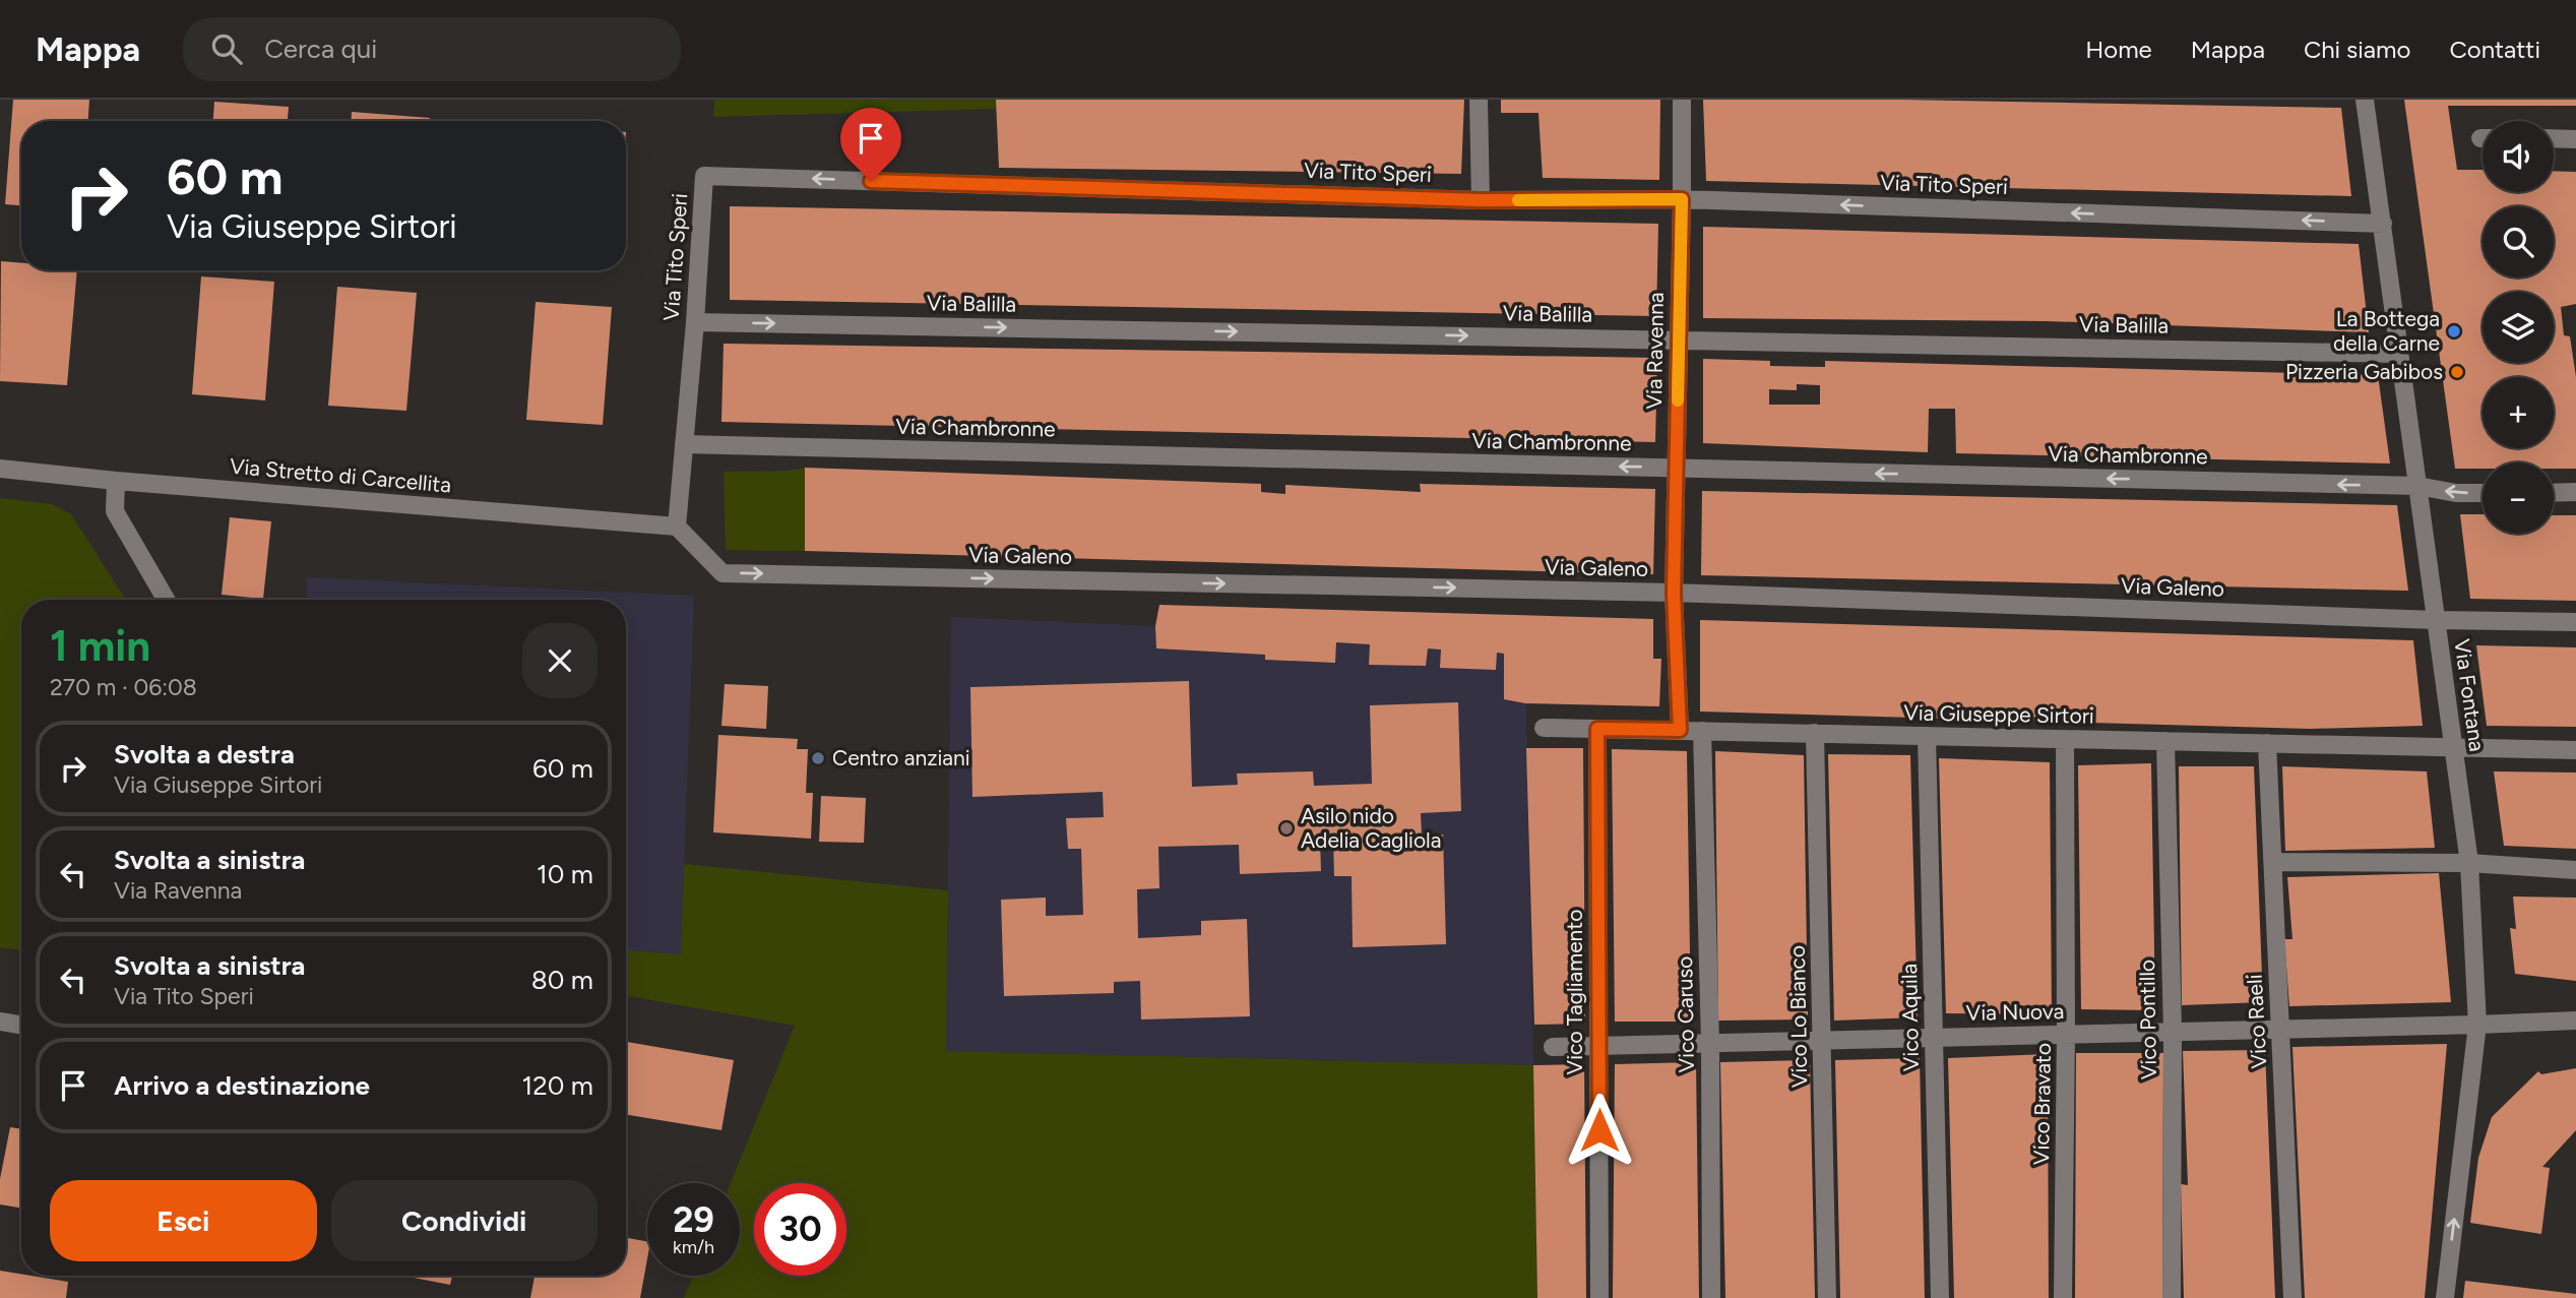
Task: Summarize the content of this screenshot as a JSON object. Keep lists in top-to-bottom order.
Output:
{
  "streets": {
    "street": [
      "Via Tito Speri",
      "Via Balilla",
      "Via Ravenna",
      "Via Chambronne",
      "Via Stretto di Carcellita",
      "Via Galeno",
      "Via Fontana",
      "Via Giuseppe Sirtori",
      "Vico Tagliamento",
      "Via Nuova",
      "Vico Caruso",
      "Vico Lo Bianco",
      "Vico Aquila",
      "Vico Pontillo",
      "Vico Raeli",
      "Vico Bravato"
    ]
  },
  "crossings": [
    ["Via Tito Speri", "Via Balilla"],
    ["Via Tito Speri", "Via Ravenna"],
    ["Via Tito Speri", "Via Chambronne"],
    ["Via Tito Speri", "Via Stretto di Carcellita"],
    ["Via Tito Speri", "Via Galeno"],
    ["Via Tito Speri", "Via Fontana"],
    ["Via Balilla", "Via Ravenna"],
    ["Via Balilla", "Via Fontana"],
    ["Via Ravenna", "Via Chambronne"],
    ["Via Ravenna", "Via Galeno"],
    ["Via Ravenna", "Via Giuseppe Sirtori"],
    ["Via Chambronne", "Via Fontana"],
    ["Via Stretto di Carcellita", "Via Galeno"],
    ["Via Galeno", "Via Fontana"],
    ["Via Fontana", "Via Giuseppe Sirtori"],
    ["Via Fontana", "Via Nuova"],
    ["Via Giuseppe Sirtori", "Vico Tagliamento"],
    ["Via Giuseppe Sirtori", "Vico Caruso"],
    ["Via Giuseppe Sirtori", "Vico Lo Bianco"],
    ["Via Giuseppe Sirtori", "Vico Aquila"],
    ["Via Giuseppe Sirtori", "Vico Pontillo"],
    ["Via Giuseppe Sirtori", "Vico Raeli"],
    ["Via Giuseppe Sirtori", "Vico Bravato"],
    ["Vico Tagliamento", "Via Nuova"],
    ["Via Nuova", "Vico Caruso"],
    ["Via Nuova", "Vico Lo Bianco"],
    ["Via Nuova", "Vico Aquila"],
    ["Via Nuova", "Vico Pontillo"],
    ["Via Nuova", "Vico Raeli"],
    ["Via Nuova", "Vico Bravato"]
  ],
  "one_way": [
    "Via Tito Speri",
    "Via Balilla",
    "Via Chambronne",
    "Via Galeno"
  ],
  "places": [
    "La Bottega della Carne",
    "Pizzeria Gabibos",
    "Centro anziani",
    "Asilo nido Adelia Cagliola"
  ],
  "page": {
    "header": "Mappa",
    "search": "Cerca qui",
    "nav": [
      "Home",
      "Mappa",
      "Chi siamo",
      "Contatti"
    ],
    "map_buttons": ["+", "−"],
    "turn": ["60 m", "Via Giuseppe Sirtori"],
    "heading": ["1 min", "270 m · 06:08"],
    "list": [
      {
        "name": "Svolta a destra",
        "note": "Via Giuseppe Sirtori",
        "value": "60 m"
      },
      {
        "name": "Svolta a sinistra",
        "note": "Via Ravenna",
        "value": "10 m"
      },
      {
        "name": "Svolta a sinistra",
        "note": "Via Tito Speri",
        "value": "80 m"
      },
      {
        "name": "Arrivo a destinazione",
        "value": "120 m"
      }
    ],
    "buttons": ["Esci", "Condividi"],
    "speed": "29 km/h",
    "limit": "30"
  }
}
